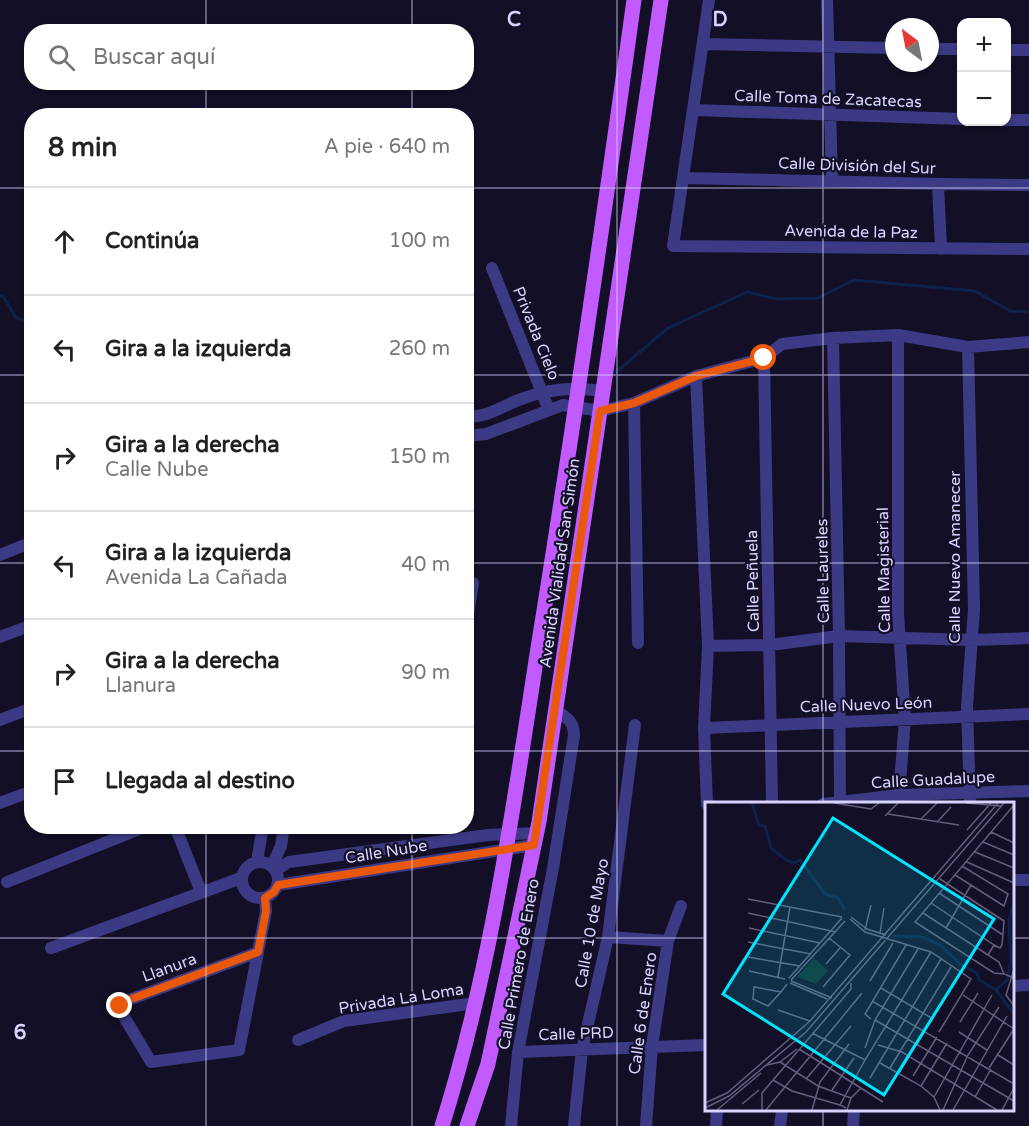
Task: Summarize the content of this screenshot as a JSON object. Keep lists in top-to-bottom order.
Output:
{
  "streets": {
    "main road": ["Avenida Vialidad San Simón"],
    "street": [
      "Calle Toma de Zacatecas",
      "Calle División del Sur",
      "Avenida de la Paz",
      "Privada Cielo",
      "Calle Nuevo Amanecer",
      "Calle Magisterial",
      "Calle Laureles",
      "Calle Peñuela",
      "Calle Nuevo León",
      "Calle Guadalupe",
      "Calle Nube",
      "Calle 10 de Mayo",
      "Calle Primero de Enero",
      "Llanura",
      "Privada La Loma",
      "Calle 6 de Enero",
      "Calle PRD"
    ]
  },
  "crossings": [
    ["Calle División del Sur", "Avenida de la Paz"],
    ["Calle Nuevo Amanecer", "Calle Nuevo León"],
    ["Calle Nuevo Amanecer", "Calle Guadalupe"],
    ["Avenida Vialidad San Simón", "Calle Nube"],
    ["Avenida Vialidad San Simón", "Calle Primero de Enero"],
    ["Avenida Vialidad San Simón", "Privada La Loma"],
    ["Calle Magisterial", "Calle Nuevo León"],
    ["Calle Magisterial", "Calle Guadalupe"],
    ["Calle Laureles", "Calle Nuevo León"],
    ["Calle Laureles", "Calle Guadalupe"],
    ["Calle Peñuela", "Calle Nuevo León"],
    ["Calle 10 de Mayo", "Calle PRD"],
    ["Calle Primero de Enero", "Calle PRD"],
    ["Calle 6 de Enero", "Calle PRD"]
  ],
  "north": "top left",
  "page": {
    "map_buttons": ["+", "−"],
    "search": "Buscar aquí",
    "heading": ["8 min", "A pie · 640 m"],
    "list": [
      ["Continúa", "100 m"],
      ["Gira a la izquierda", "260 m"],
      ["Gira a la derecha", "Calle Nube", "150 m"],
      ["Gira a la izquierda", "Avenida La Cañada", "40 m"],
      ["Gira a la derecha", "Llanura", "90 m"],
      "Llegada al destino"
    ]
  },
  "grid": {
    "columns": ["C", "D"],
    "rows": ["6"]
  }
}
